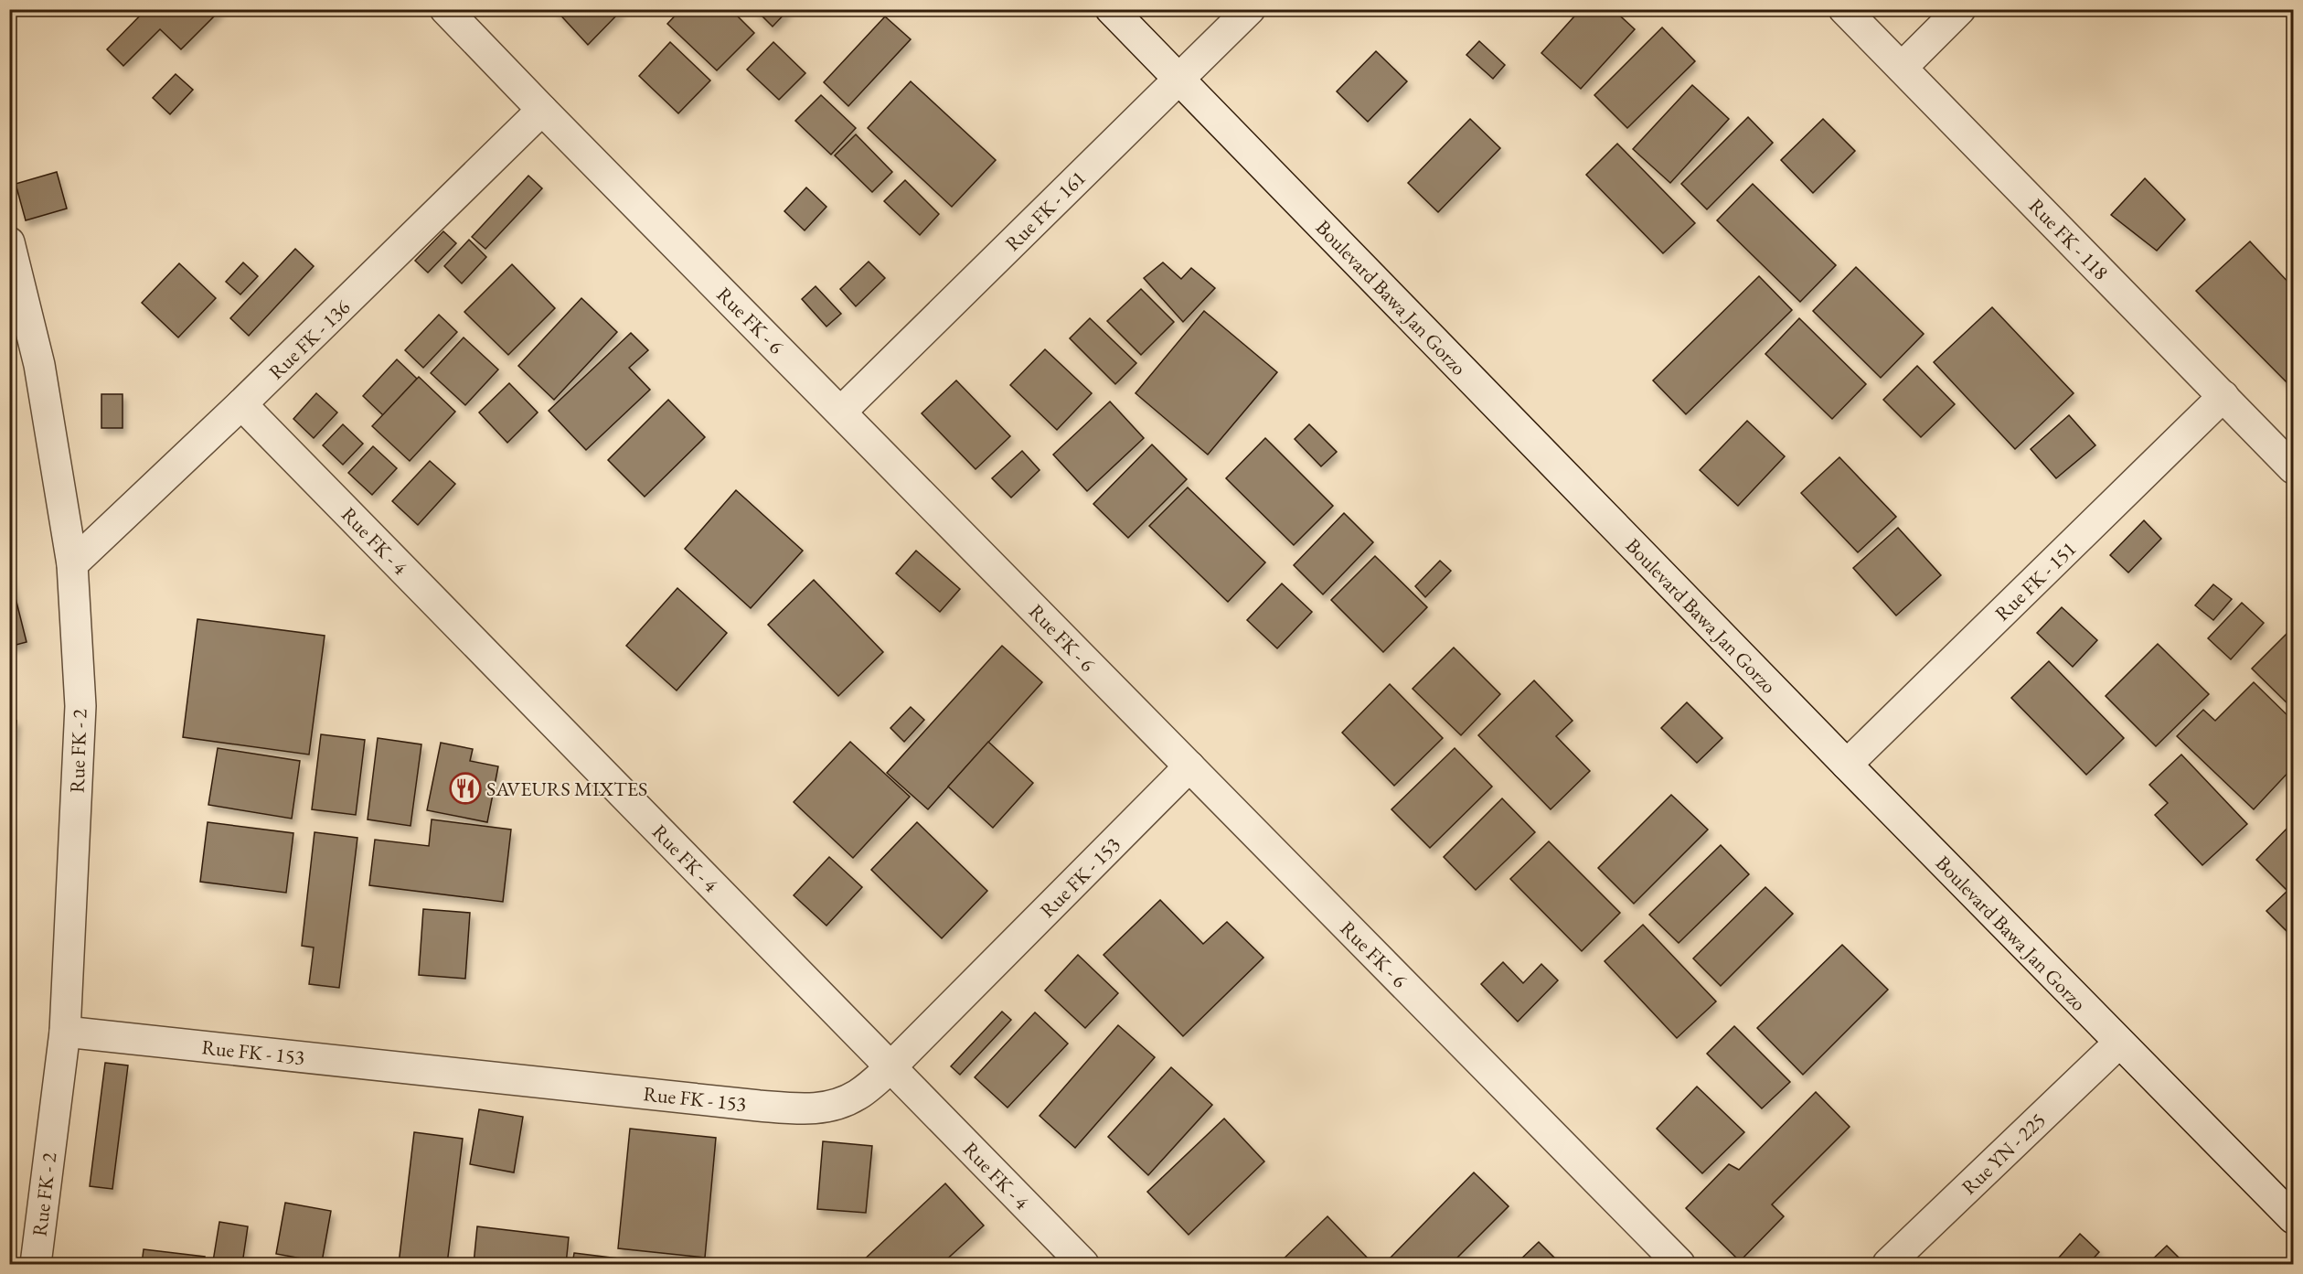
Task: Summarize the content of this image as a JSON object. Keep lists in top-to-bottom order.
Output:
{
  "streets": {
    "street": [
      "Rue FK - 161",
      "Rue FK - 118",
      "Boulevard Bawa Jan Gorzo",
      "Rue FK - 6",
      "Rue FK - 136",
      "Rue FK - 4",
      "Rue FK - 151",
      "Rue FK - 2",
      "Rue FK - 153",
      "Rue YN - 225"
    ]
  },
  "crossings": [
    ["Rue FK - 161", "Boulevard Bawa Jan Gorzo"],
    ["Rue FK - 161", "Rue FK - 6"],
    ["Rue FK - 118", "Rue FK - 151"],
    ["Boulevard Bawa Jan Gorzo", "Rue FK - 151"],
    ["Boulevard Bawa Jan Gorzo", "Rue YN - 225"],
    ["Rue FK - 6", "Rue FK - 136"],
    ["Rue FK - 6", "Rue FK - 153"],
    ["Rue FK - 136", "Rue FK - 4"],
    ["Rue FK - 136", "Rue FK - 2"],
    ["Rue FK - 4", "Rue FK - 153"],
    ["Rue FK - 2", "Rue FK - 153"]
  ],
  "places": {
    "restaurant": ["SAVEURS MIXTES"]
  }
}
